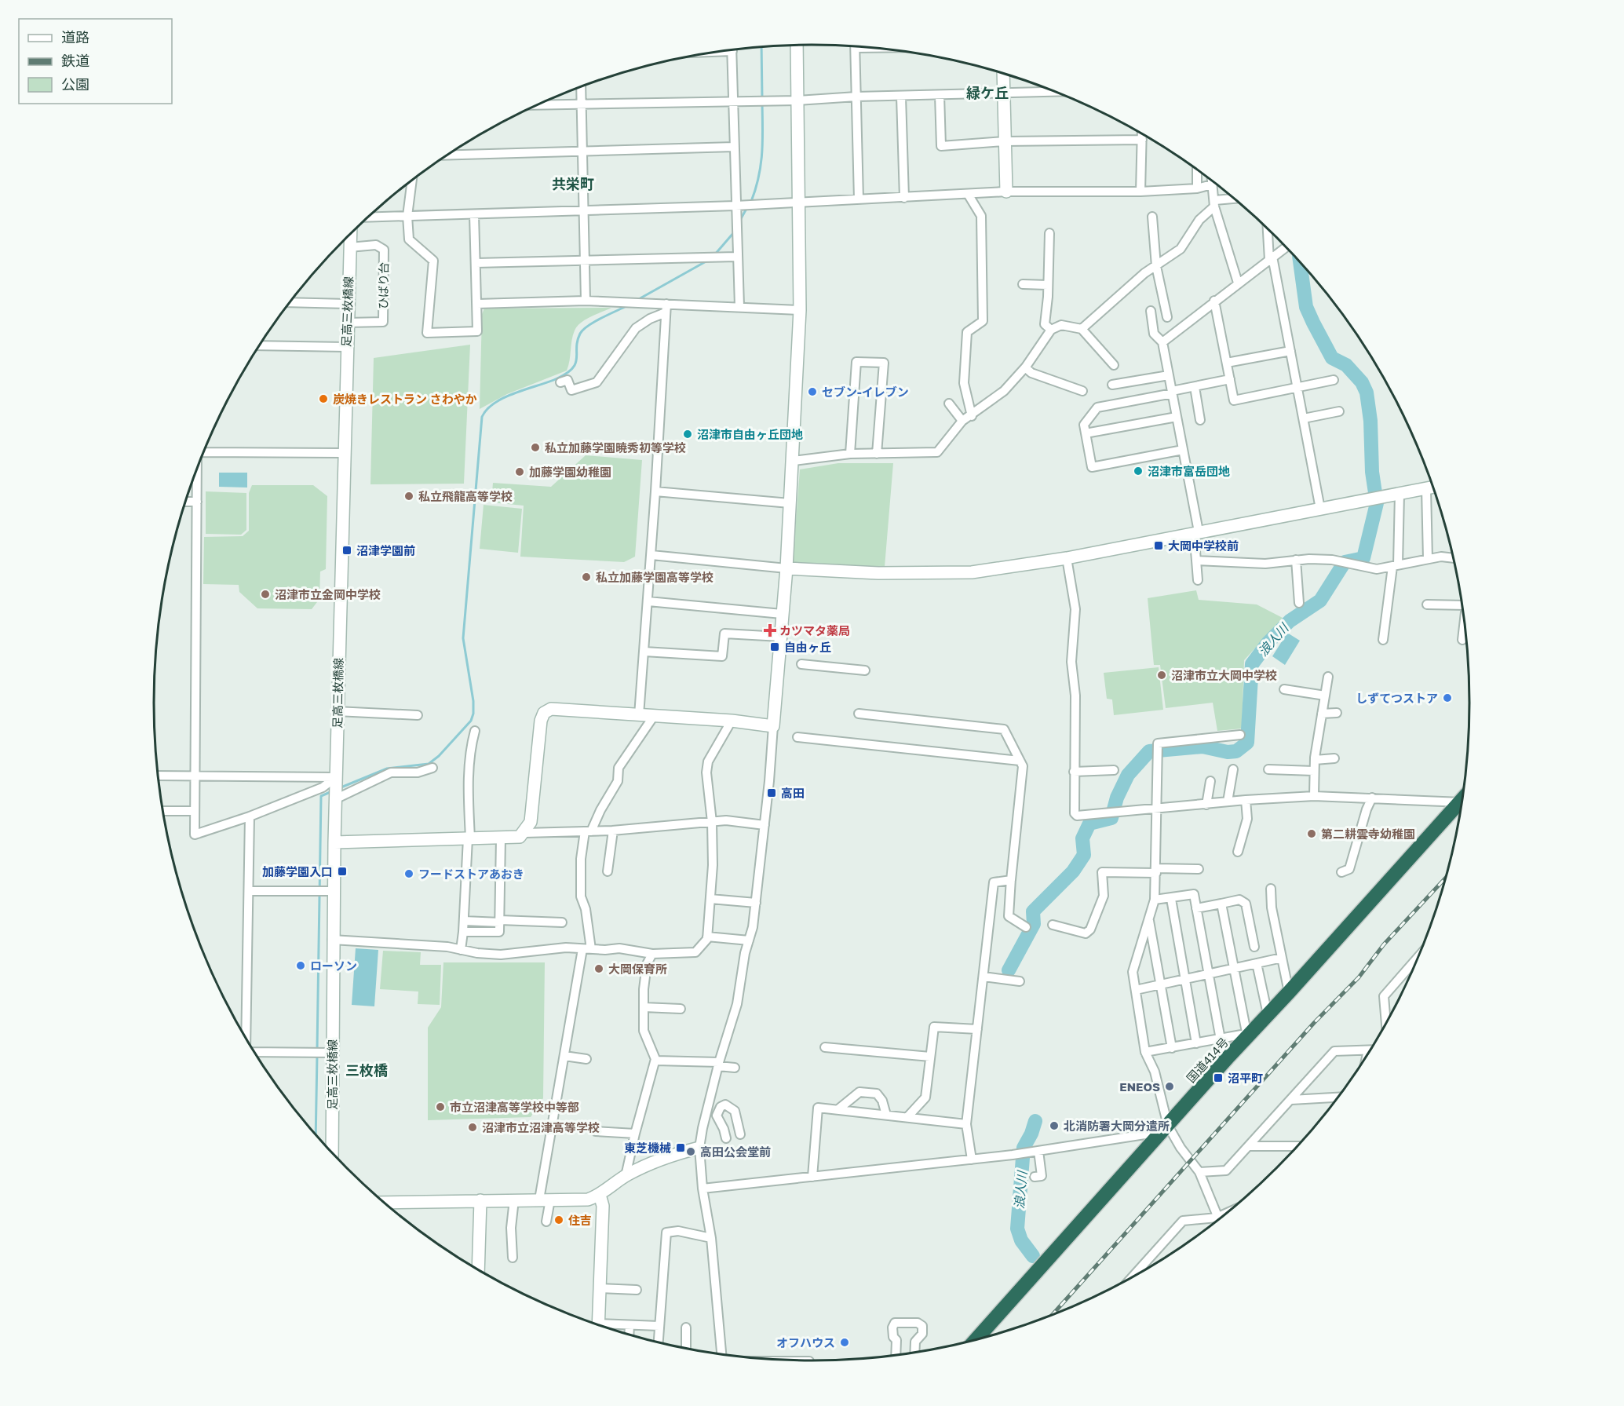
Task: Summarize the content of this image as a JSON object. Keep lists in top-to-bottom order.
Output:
{
  "streets": {
    "highway": ["国道414号"],
    "street": ["ひばり台", "足高三枚橋線"]
  },
  "crossings": [
    ["ひばり台", "足高三枚橋線"]
  ],
  "districts": ["緑ケ丘", "共栄町", "三枚橋"],
  "water": ["浪人川"],
  "places": {
    "other": [
      "セブン-イレブン",
      "炭焼きレストラン さわやか",
      "沼津市自由ヶ丘団地",
      "私立加藤学園暁秀初等学校",
      "沼津市富岳団地",
      "加藤学園幼稚園",
      "私立飛龍高等学校",
      "私立加藤学園高等学校",
      "沼津市立金岡中学校",
      "沼津市立大岡中学校",
      "しずてつストア",
      "第二耕雲寺幼稚園",
      "フードストアあおき",
      "ローソン",
      "大岡保育所",
      "ENEOS",
      "市立沼津高等学校中等部",
      "北消防署大岡分遣所",
      "沼津市立沼津高等学校",
      "高田公会堂前",
      "住吉",
      "オフハウス"
    ],
    "transit": [
      "大岡中学校前",
      "沼津学園前",
      "自由ヶ丘",
      "高田",
      "加藤学園入口",
      "沼平町",
      "東芝機械"
    ],
    "health": ["カツマタ薬局"]
  },
  "legend": ["道路", "鉄道", "公園"]
}
